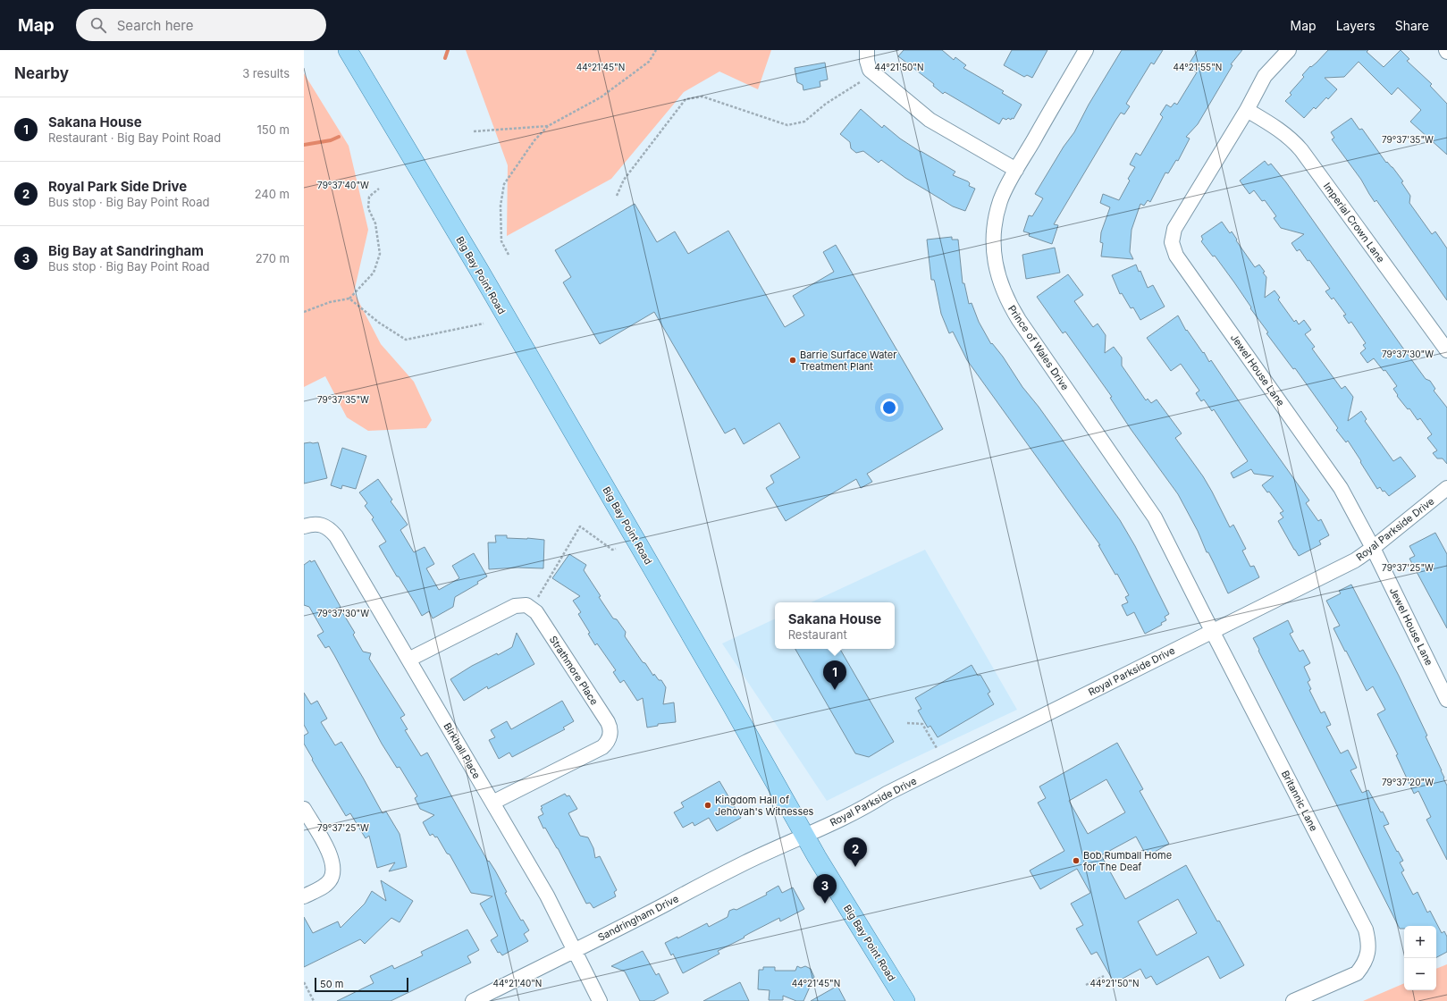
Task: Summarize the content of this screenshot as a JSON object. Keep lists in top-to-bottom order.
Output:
{
  "streets": {
    "main road": ["Big Bay Point Road"],
    "street": [
      "Imperial Crown Lane",
      "Prince of Wales Drive",
      "Jewel House Lane",
      "Royal Parkside Drive",
      "Strathmore Place",
      "Birkhall Place",
      "Britannic Lane",
      "Sandringham Drive"
    ]
  },
  "crossings": [
    ["Imperial Crown Lane", "Jewel House Lane"],
    ["Big Bay Point Road", "Royal Parkside Drive"],
    ["Big Bay Point Road", "Sandringham Drive"],
    ["Prince of Wales Drive", "Royal Parkside Drive"],
    ["Prince of Wales Drive", "Britannic Lane"],
    ["Jewel House Lane", "Royal Parkside Drive"],
    ["Royal Parkside Drive", "Britannic Lane"],
    ["Royal Parkside Drive", "Sandringham Drive"],
    ["Strathmore Place", "Birkhall Place"],
    ["Birkhall Place", "Sandringham Drive"]
  ],
  "places": ["Barrie Surface Water Treatment Plant", "Kingdom Hall of Jehovah's Witnesses", "Bob Rumball Home for The Deaf"],
  "scale_bar": "50 m",
  "page": {
    "header": "Map",
    "search": "Search here",
    "nav": ["Map", "Layers", "Share"],
    "heading": ["Nearby", "3 results"],
    "list": [
      {
        "mark": "1",
        "name": "Sakana House",
        "note": "Restaurant · Big Bay Point Road",
        "value": "150 m"
      },
      {
        "mark": "2",
        "name": "Royal Park Side Drive",
        "note": "Bus stop · Big Bay Point Road",
        "value": "240 m"
      },
      {
        "mark": "3",
        "name": "Big Bay at Sandringham",
        "note": "Bus stop · Big Bay Point Road",
        "value": "270 m"
      }
    ],
    "popup": ["Sakana House", "Restaurant"],
    "pins": ["1", "2", "3"],
    "map_buttons": ["+", "−"],
    "scale": "50 m"
  },
  "coordinates": [
    "44°21'45\"N",
    "44°21'50\"N",
    "44°21'55\"N",
    "79°37'35\"W",
    "79°37'40\"W",
    "79°37'30\"W",
    "79°37'25\"W",
    "79°37'20\"W",
    "44°21'40\"N"
  ]
}
